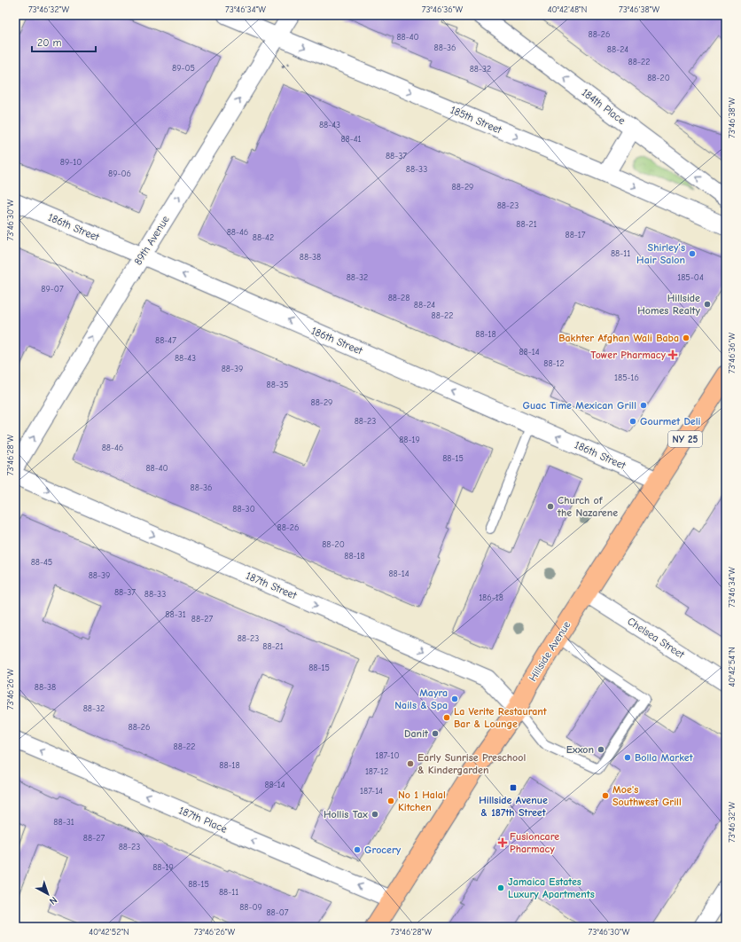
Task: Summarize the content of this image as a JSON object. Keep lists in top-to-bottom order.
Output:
{
  "streets": {
    "main road": ["NY 25", "Hillside Avenue"],
    "street": [
      "184th Place",
      "185th Street",
      "186th Street",
      "89th Avenue",
      "187th Street",
      "Chelsea Street",
      "187th Place"
    ]
  },
  "crossings": [
    ["185th Street", "89th Avenue"],
    ["186th Street", "89th Avenue"],
    ["186th Street", "Hillside Avenue"],
    ["187th Street", "Hillside Avenue"],
    ["Chelsea Street", "Hillside Avenue"],
    ["Hillside Avenue", "187th Place"]
  ],
  "one_way": [
    "184th Place",
    "185th Street",
    "186th Street",
    "89th Avenue",
    "187th Street",
    "187th Place"
  ],
  "places": {
    "other": [
      "Shirley’s Hair Salon",
      "Hillside Homes Realty",
      "Bakhter Afghan Wali Baba",
      "Guac Time Mexican Grill",
      "Gourmet Deli",
      "Church of the Nazarene",
      "Mayra Nails & Spa",
      "La Verite Restaurant Bar & Lounge",
      "Danit",
      "Exxon",
      "Bolla Market",
      "Early Sunrise Preschool & Kindergarden",
      "Moe's Southwest Grill",
      "No 1 Halal Kitchen",
      "Hollis Tax",
      "Grocery",
      "Jamaica Estates Luxury Apartments"
    ],
    "health": ["Tower Pharmacy", "Fusioncare Pharmacy"],
    "transit": ["Hillside Avenue & 187th Street"]
  },
  "house_numbers": [
    "88-26",
    "88-40",
    "88-36",
    "88-24",
    "88-22",
    "89-05",
    "88-32",
    "88-20",
    "88-43",
    "88-41",
    "88-37",
    "89-10",
    "88-33",
    "89-06",
    "88-29",
    "88-23",
    "88-21",
    "88-46",
    "88-17",
    "88-42",
    "88-11",
    "88-38",
    "88-32",
    "185-04",
    "89-07",
    "88-28",
    "88-24",
    "88-22",
    "88-18",
    "88-47",
    "88-14",
    "88-43",
    "88-12",
    "88-39",
    "185-16",
    "88-35",
    "88-29",
    "88-23",
    "88-19",
    "88-46",
    "88-15",
    "88-40",
    "88-36",
    "88-30",
    "88-26",
    "88-20",
    "88-18",
    "88-45",
    "88-14",
    "88-39",
    "88-37",
    "88-33",
    "186-18",
    "88-31",
    "88-27",
    "88-23",
    "88-21",
    "88-15",
    "88-38",
    "88-32",
    "88-26",
    "88-22",
    "187-10",
    "88-18",
    "187-12",
    "88-14",
    "187-14",
    "88-31",
    "88-27",
    "88-23",
    "88-19",
    "88-15",
    "88-11",
    "88-09",
    "88-07"
  ],
  "scale_bar": "20 m",
  "north": "bottom right",
  "coordinates": [
    "73°46'32\"W",
    "73°46'34\"W",
    "73°46'36\"W",
    "40°42'48\"N",
    "73°46'38\"W",
    "73°46'30\"W",
    "73°46'28\"W",
    "40°42'54\"N",
    "73°46'26\"W",
    "40°42'52\"N"
  ]
}
